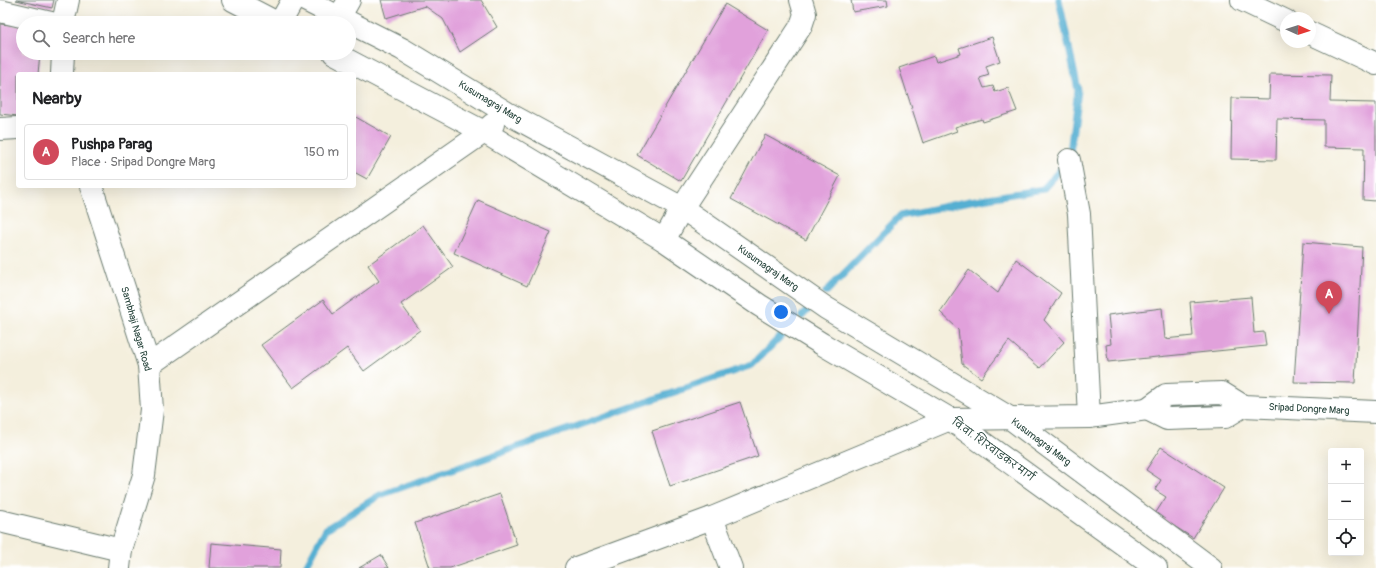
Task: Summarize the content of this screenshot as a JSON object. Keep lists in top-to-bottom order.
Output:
{
  "streets": {
    "street": [
      "Kusumagraj Marg",
      "Sambhaji Nagar Road",
      "Sripad Dongre Marg",
      "वि.वा. शिरवाडकर मार्ग"
    ]
  },
  "north": "right",
  "page": {
    "search": "Search here",
    "heading": "Nearby",
    "list": [
      {
        "mark": "A",
        "name": "Pushpa Parag",
        "note": "Place · Sripad Dongre Marg",
        "value": "150 m"
      }
    ],
    "pins": "A",
    "map_buttons": ["+", "−"]
  }
}
